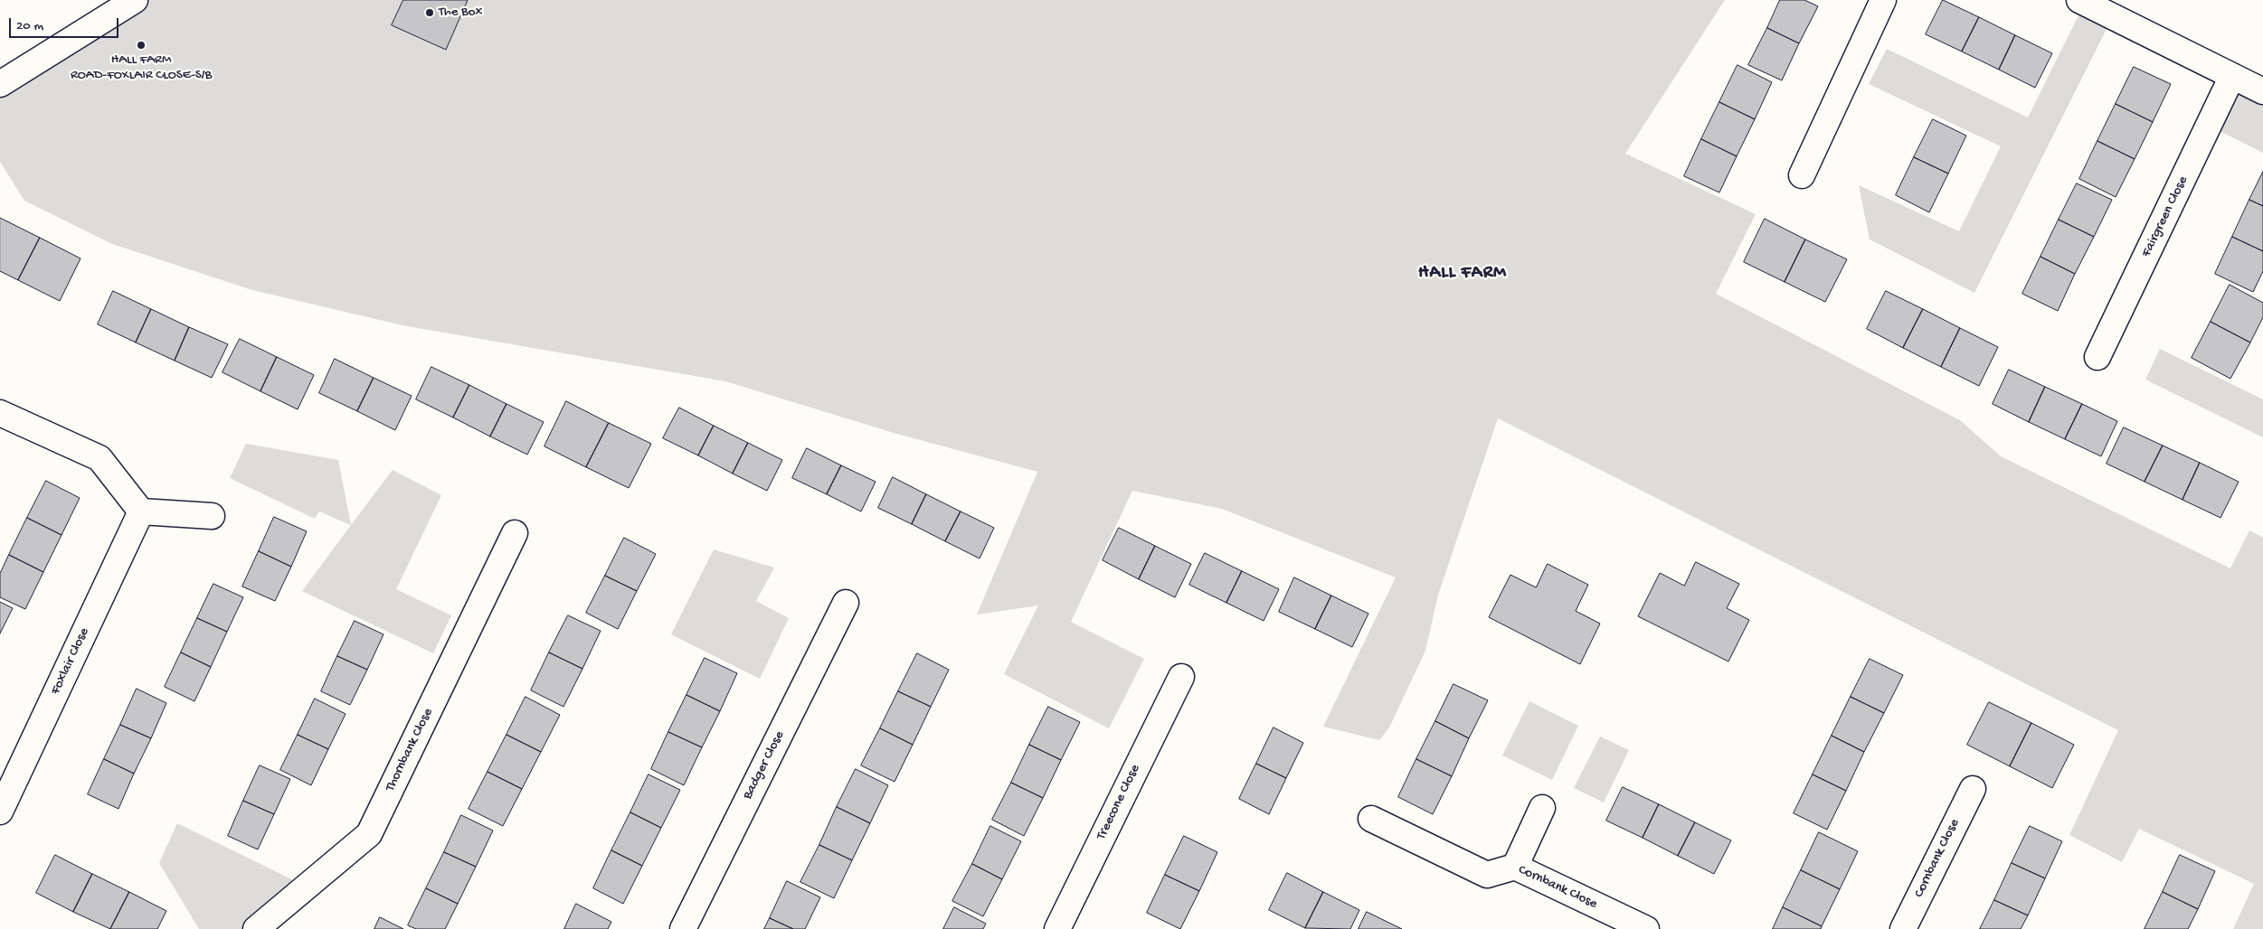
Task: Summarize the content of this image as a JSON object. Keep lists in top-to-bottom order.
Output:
{
  "streets": {
    "street": [
      "Fairgreen Close",
      "Foxlair Close",
      "Thornbank Close",
      "Badger Close",
      "Treecone Close",
      "Cornbank Close"
    ]
  },
  "districts": ["HALL FARM"],
  "places": ["The Box", "HALL FARM ROAD-FOXLAIR CLOSE-S/B"],
  "scale_bar": "20 m"
}
